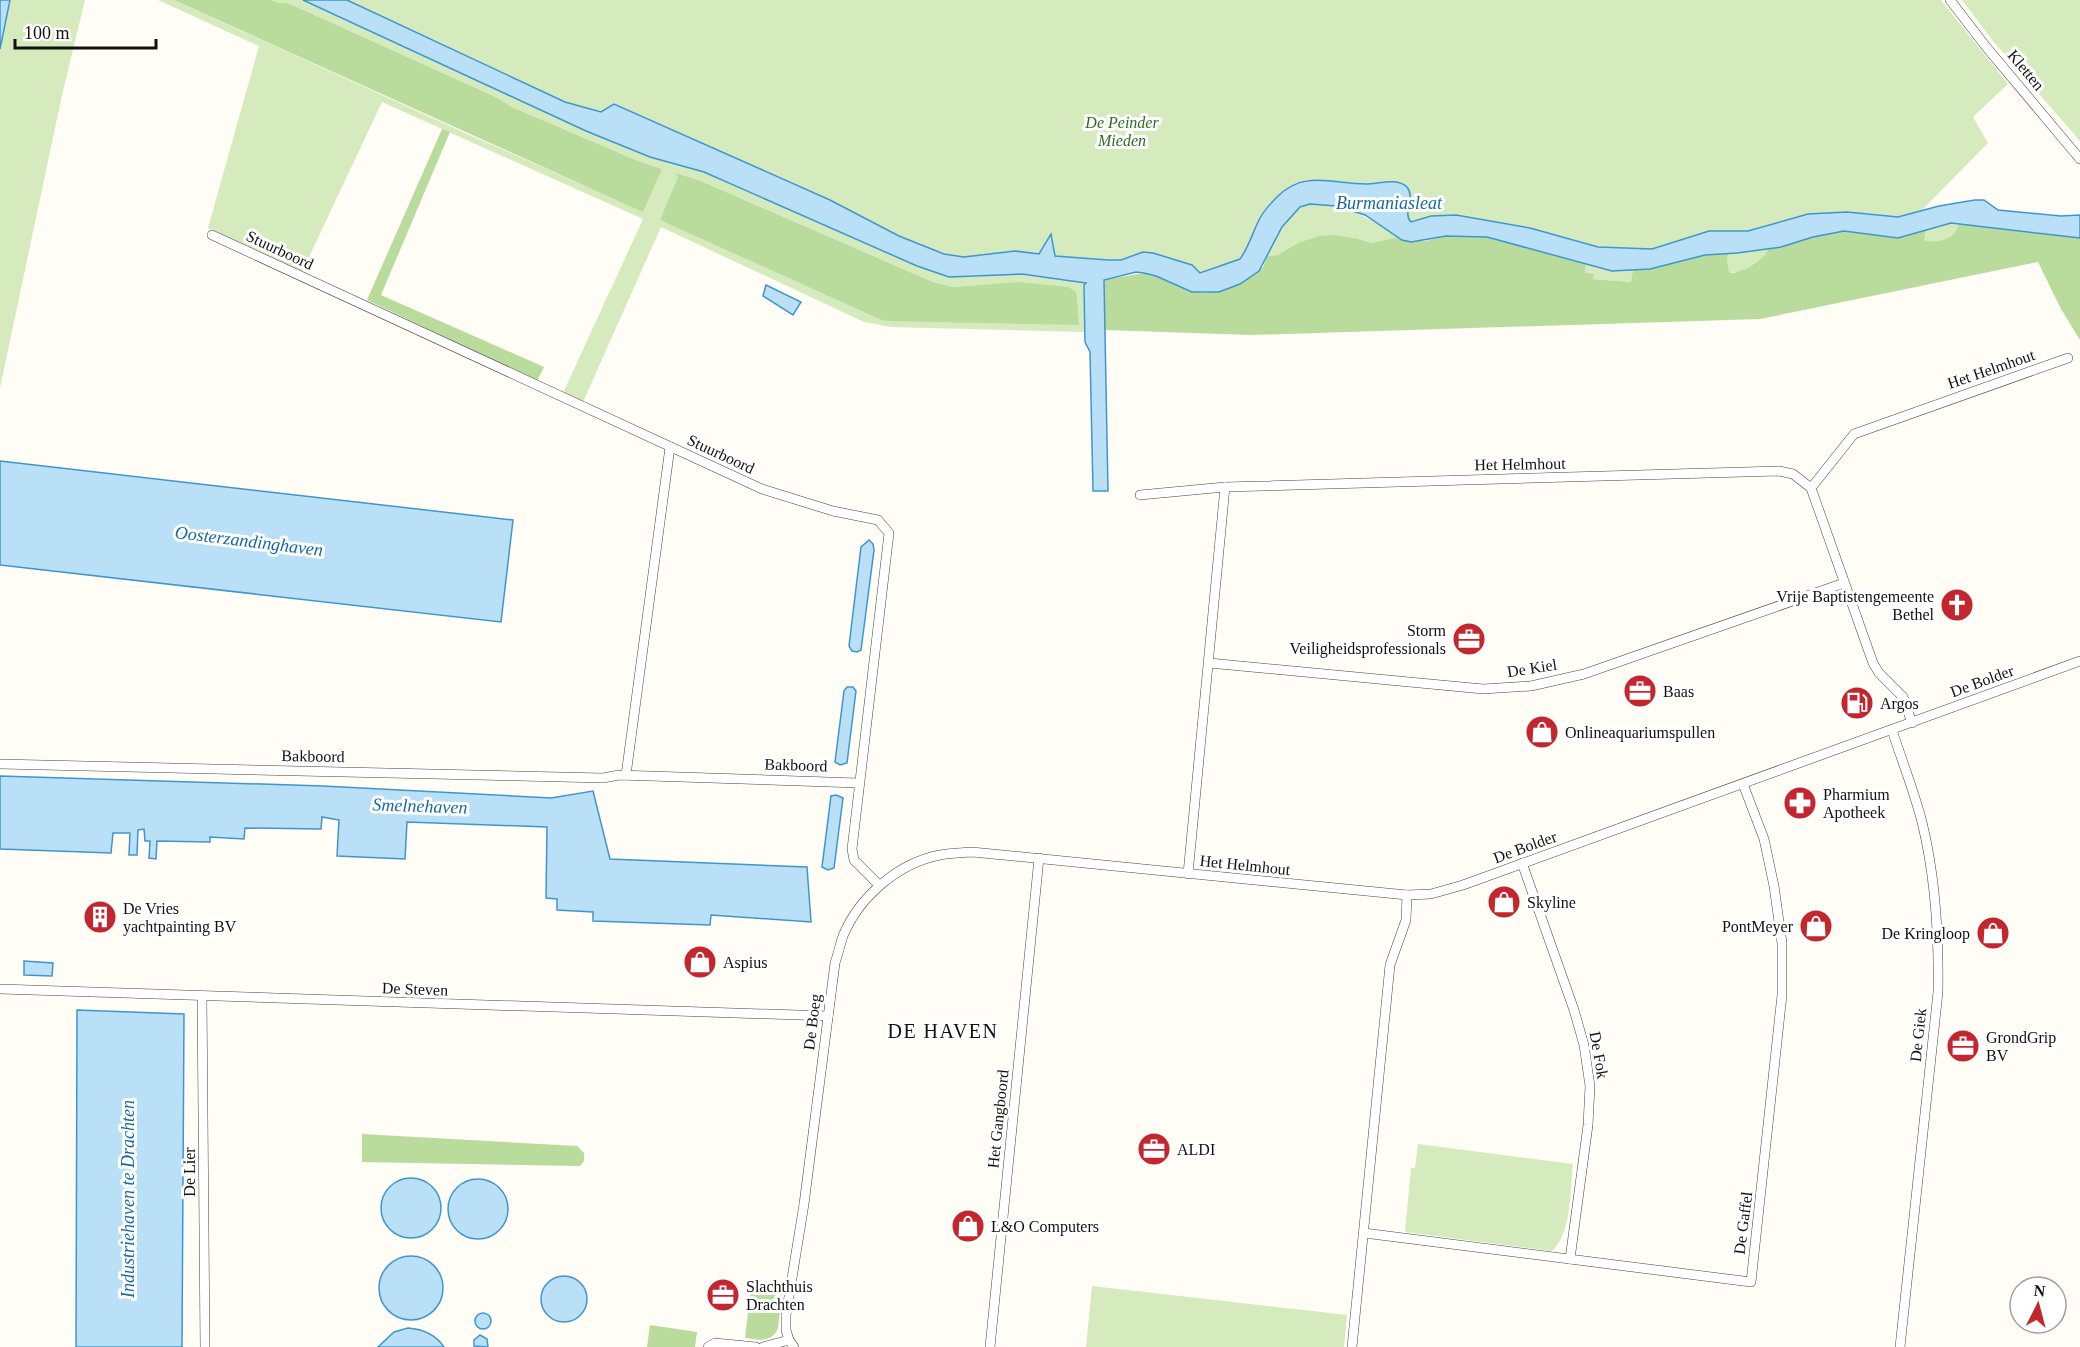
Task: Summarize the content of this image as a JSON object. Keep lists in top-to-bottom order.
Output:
{
  "streets": {
    "street": [
      "Kletten",
      "Stuurboord",
      "Het Helmhout",
      "De Kiel",
      "De Bolder",
      "Bakboord",
      "De Steven",
      "De Boeg",
      "De Giek",
      "De Fok",
      "Het Gangboord",
      "De Lier",
      "De Gaffel"
    ]
  },
  "crossings": [
    ["Stuurboord", "Bakboord"],
    ["Stuurboord", "De Boeg"],
    ["Het Helmhout", "De Kiel"],
    ["Het Helmhout", "De Bolder"],
    ["Het Helmhout", "De Boeg"],
    ["Het Helmhout", "Het Gangboord"],
    ["De Bolder", "De Giek"],
    ["De Bolder", "De Fok"],
    ["De Bolder", "De Gaffel"],
    ["De Steven", "De Boeg"],
    ["De Steven", "De Lier"],
    ["De Boeg", "Het Gangboord"],
    ["De Fok", "De Gaffel"]
  ],
  "districts": ["DE HAVEN"],
  "water": [
    "Burmaniasleat",
    "Oosterzandinghaven",
    "Smelnehaven",
    "Industriehaven te Drachten"
  ],
  "parks": ["De Peinder Mieden"],
  "places": {
    "church": ["Vrije Baptistengemeente Bethel"],
    "office": [
      "Storm Veiligheidsprofessionals",
      "Baas",
      "GrondGrip BV",
      "ALDI",
      "Slachthuis Drachten"
    ],
    "fuel station": ["Argos"],
    "shop": [
      "Onlineaquariumspullen",
      "Skyline",
      "PontMeyer",
      "De Kringloop",
      "Aspius",
      "L&O Computers"
    ],
    "pharmacy": ["Pharmium Apotheek"],
    "building": ["De Vries yachtpainting BV"]
  },
  "scale_bar": "100 m",
  "north": "top"
}
